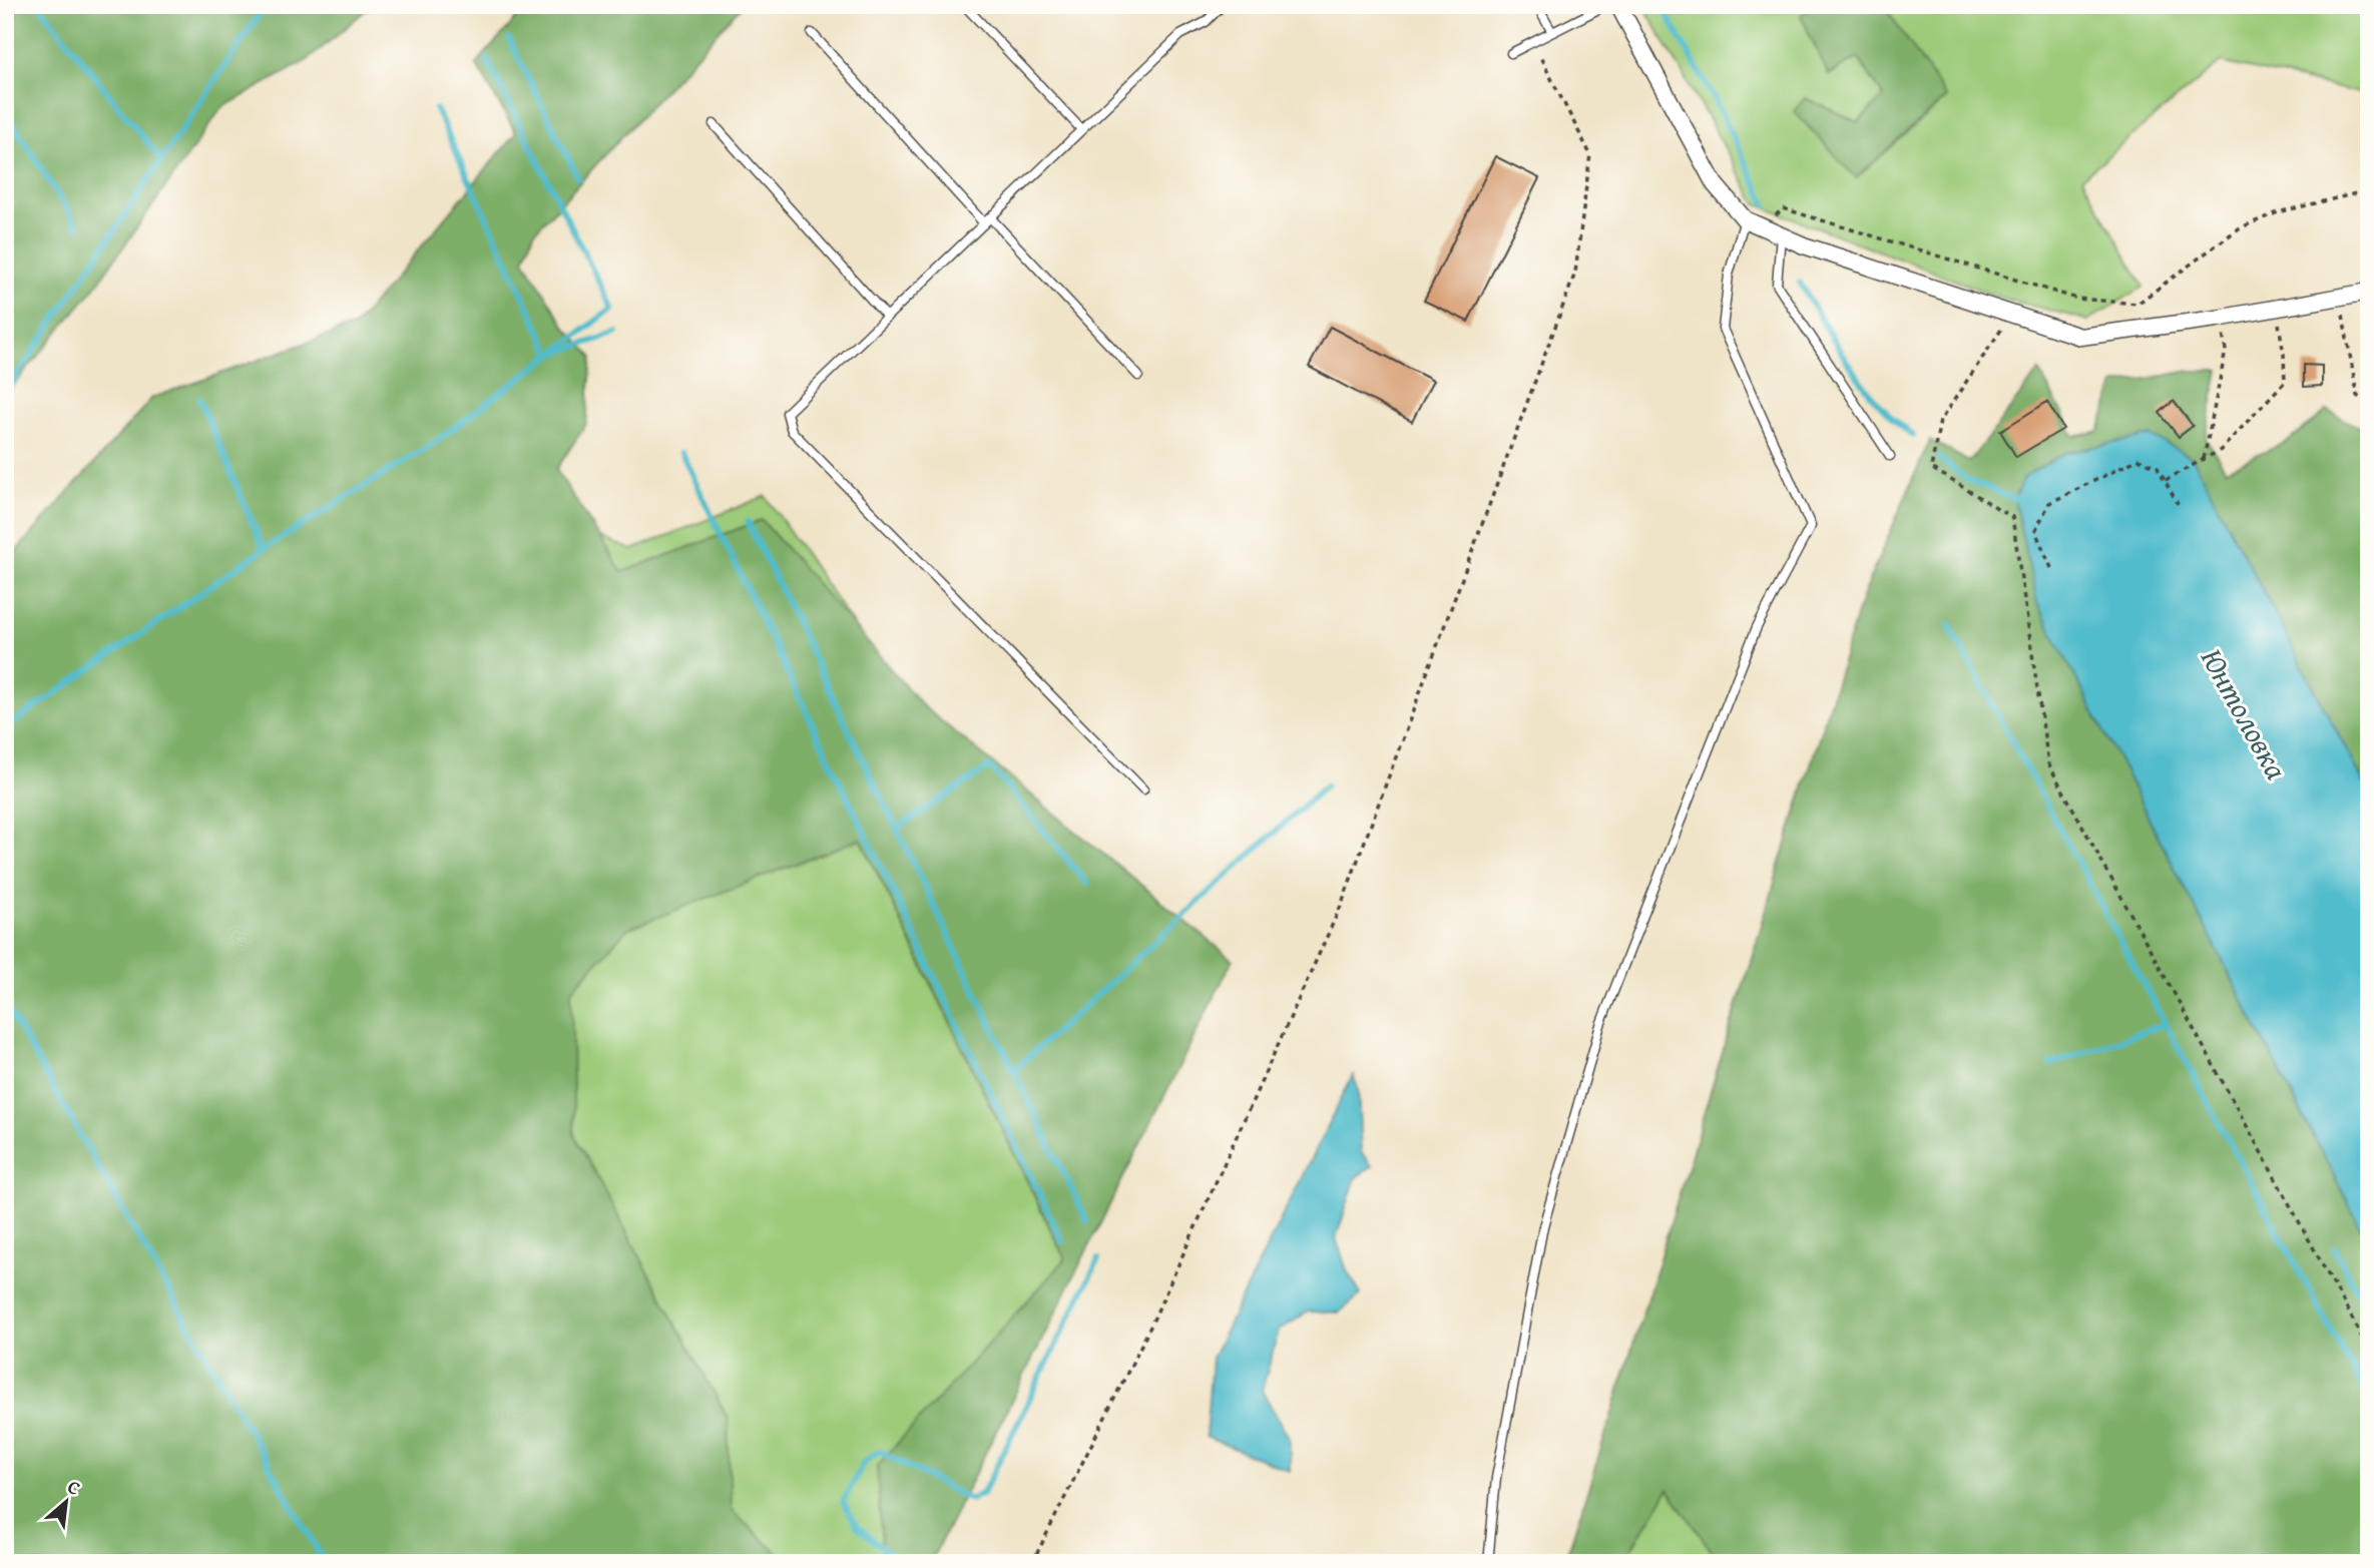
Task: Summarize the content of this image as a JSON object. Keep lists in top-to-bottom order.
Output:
{
  "water": ["Юнтоловка"],
  "north": "top right"
}
